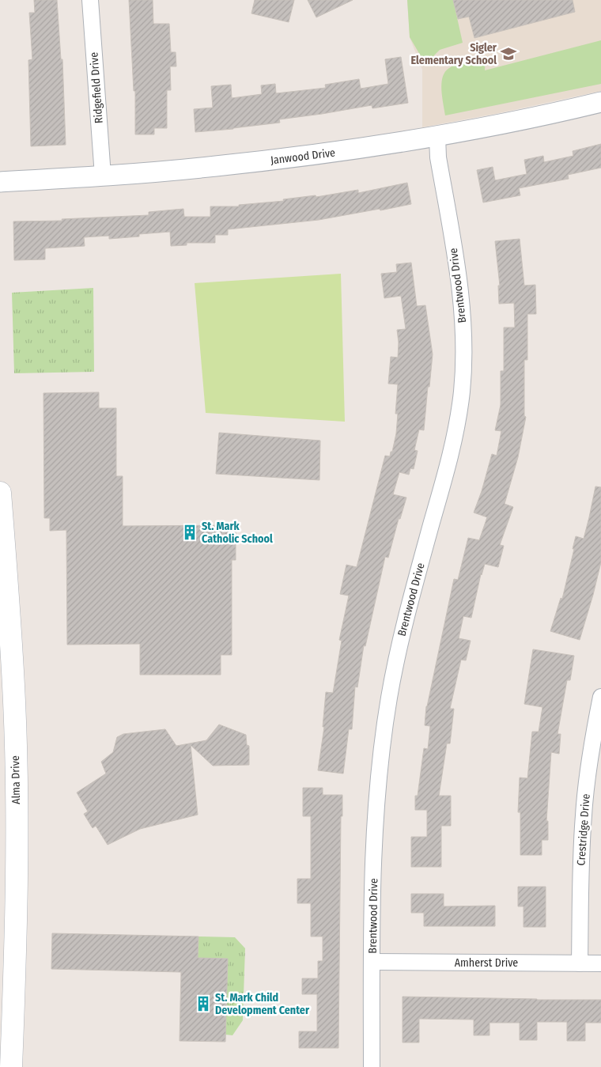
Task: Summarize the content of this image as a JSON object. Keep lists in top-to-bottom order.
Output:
{
  "streets": {
    "main road": ["Alma Drive"],
    "street": [
      "Ridgefield Drive",
      "Janwood Drive",
      "Brentwood Drive",
      "Crestridge Drive",
      "Amherst Drive"
    ]
  },
  "crossings": [
    ["Ridgefield Drive", "Janwood Drive"],
    ["Janwood Drive", "Brentwood Drive"],
    ["Brentwood Drive", "Amherst Drive"],
    ["Crestridge Drive", "Amherst Drive"]
  ],
  "places": {
    "school or university": ["Sigler Elementary School"],
    "building": ["St. Mark Catholic School", "St. Mark Child Development Center"]
  }
}
